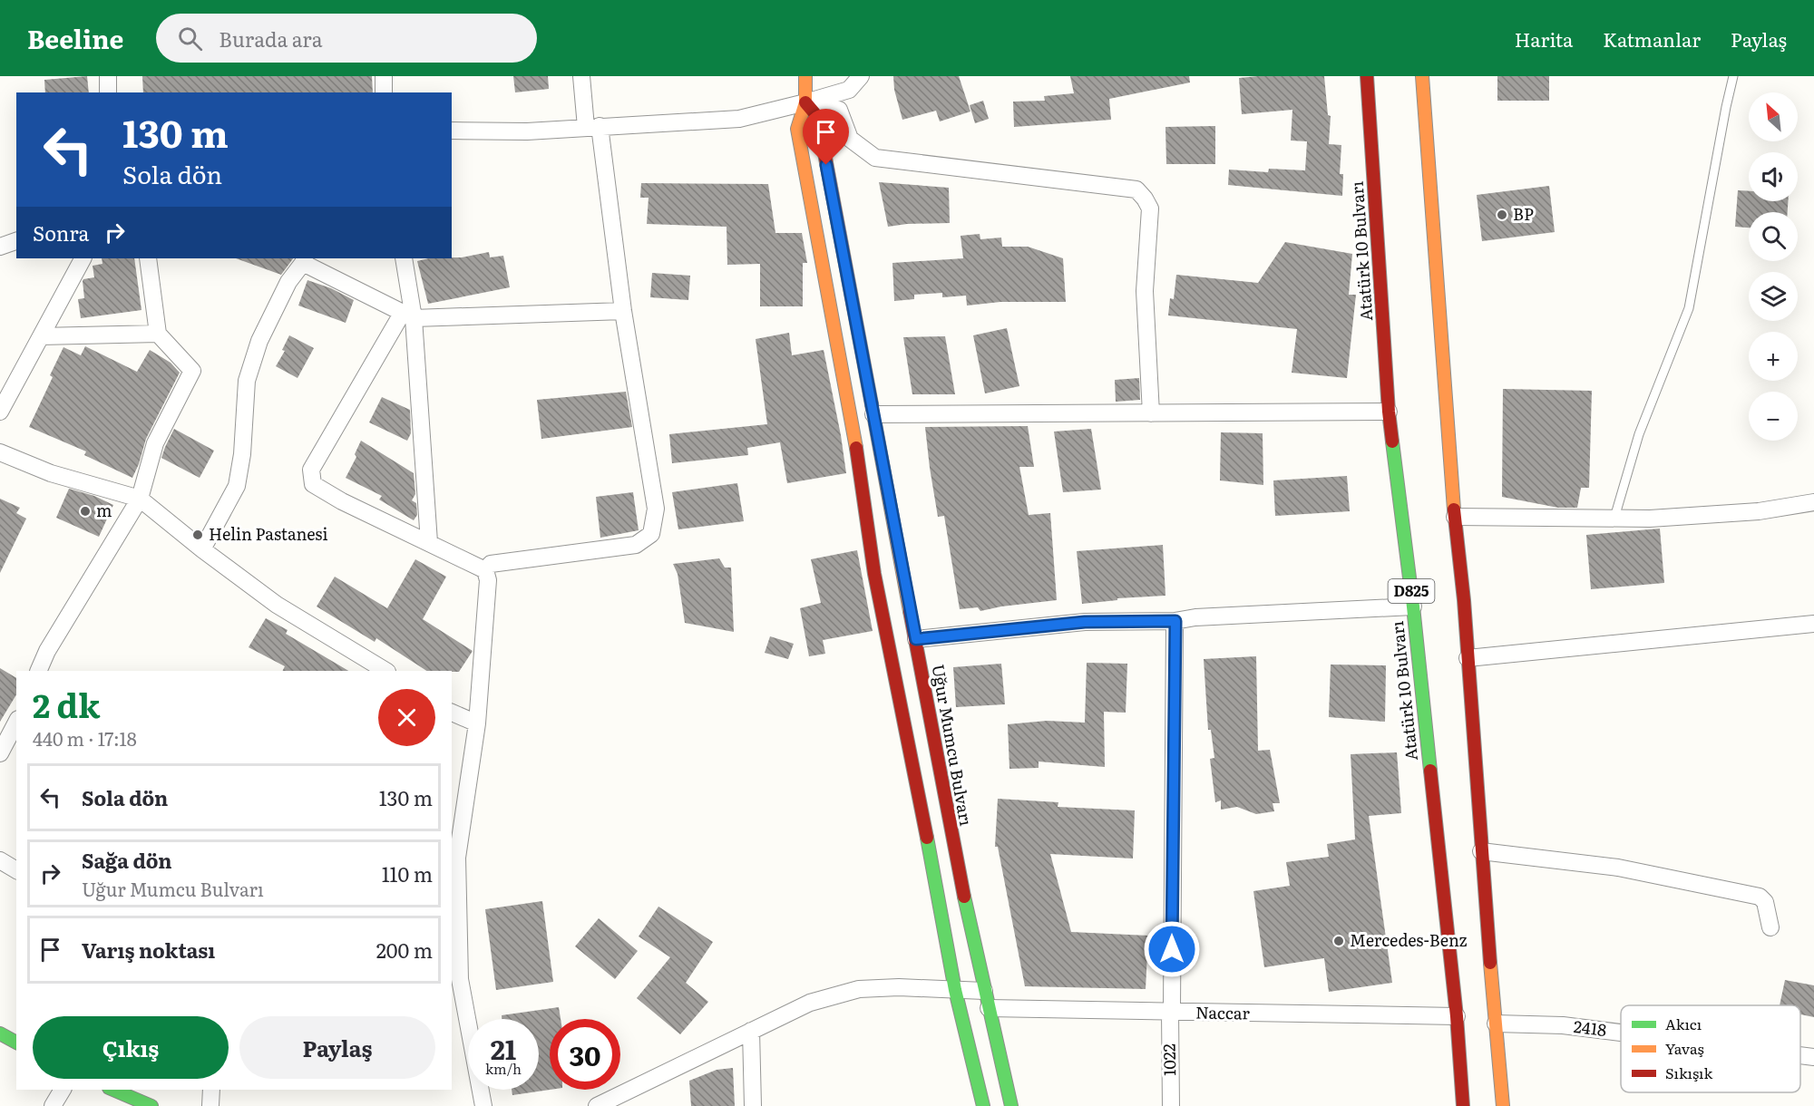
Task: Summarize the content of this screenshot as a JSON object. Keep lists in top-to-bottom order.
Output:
{
  "streets": {
    "main road": ["Atatürk 10 Bulvarı", "D825", "Uğur Mumcu Bulvarı"],
    "street": ["Naccar", "2418", "1022"]
  },
  "crossings": [
    ["Atatürk 10 Bulvarı", "Naccar"],
    ["Uğur Mumcu Bulvarı", "Naccar"],
    ["Naccar", "1022"]
  ],
  "places": [
    "BP",
    "m",
    "Helin Pastanesi",
    "Mercedes-Benz"
  ],
  "legend": ["Akıcı", "Yavaş", "Sıkışık"],
  "north": "top left",
  "page": {
    "header": "Beeline",
    "search": "Burada ara",
    "nav": ["Harita", "Katmanlar", "Paylaş"],
    "map_buttons": ["+", "−"],
    "turn": ["130 m", "Sola dön"],
    "then": "Sonra",
    "heading": ["2 dk", "440 m · 17:18"],
    "list": [
      {
        "name": "Sola dön",
        "value": "130 m"
      },
      {
        "name": "Sağa dön",
        "note": "Uğur Mumcu Bulvarı",
        "value": "110 m"
      },
      {
        "name": "Varış noktası",
        "value": "200 m"
      }
    ],
    "buttons": ["Çıkış", "Paylaş"],
    "speed": "21 km/h",
    "limit": "30"
  }
}
